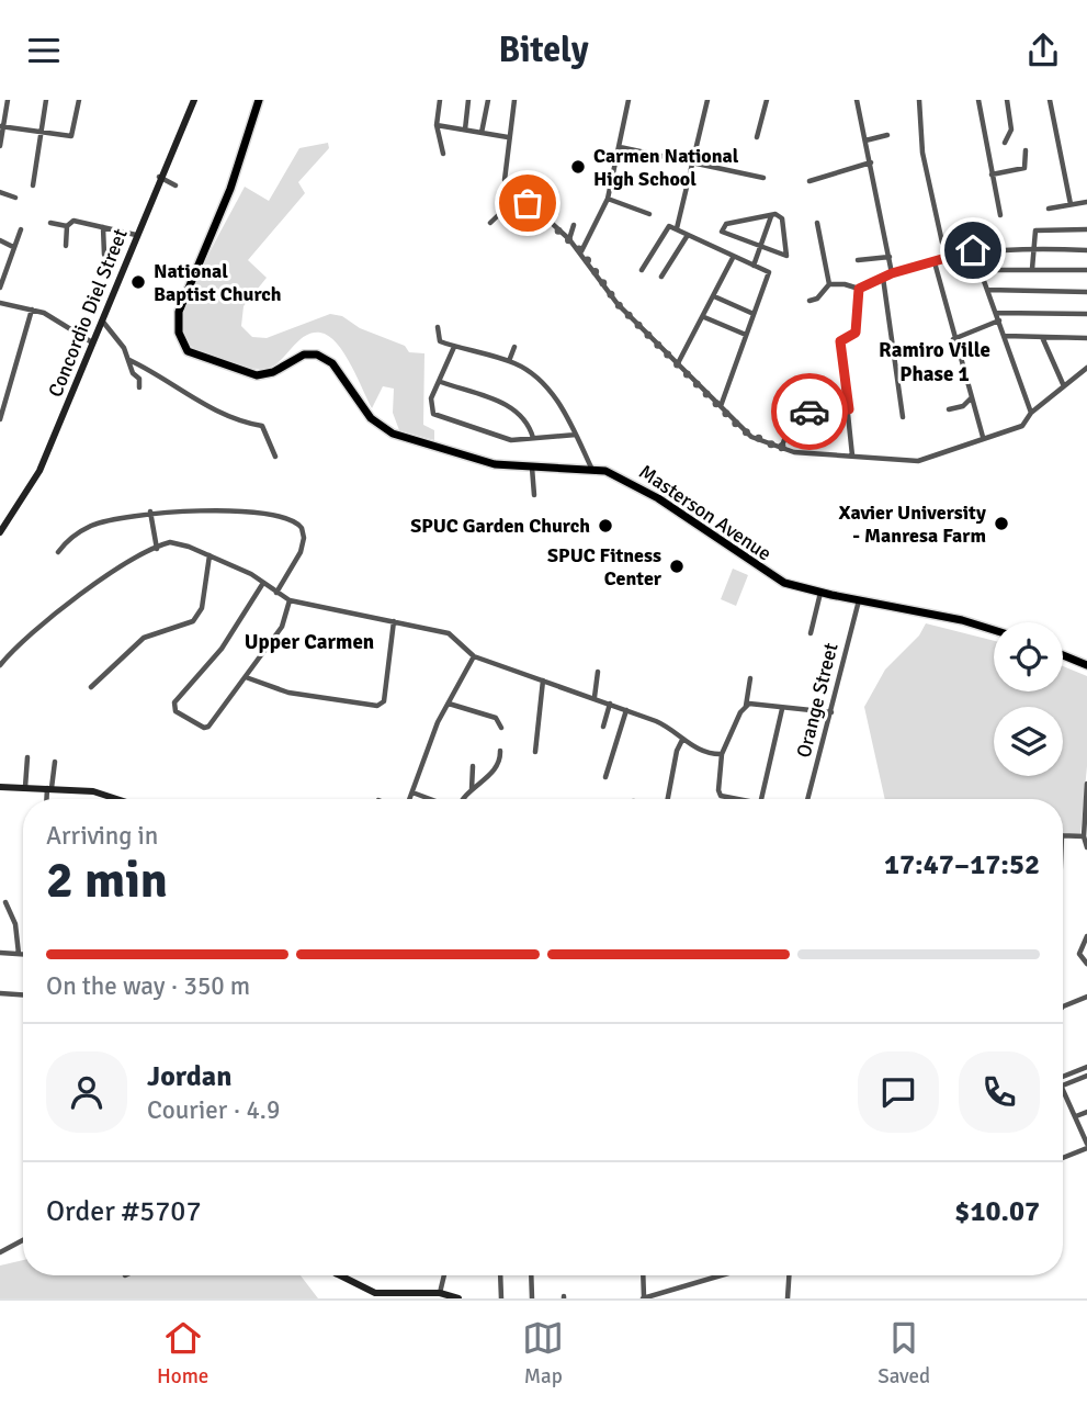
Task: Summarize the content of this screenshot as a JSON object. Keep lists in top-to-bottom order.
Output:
{
  "streets": {
    "main road": ["Concordio Diel Street", "Masterson Avenue"],
    "street": ["Orange Street"]
  },
  "crossings": [
    ["Masterson Avenue", "Orange Street"]
  ],
  "districts": ["Ramiro Ville Phase 1", "Upper Carmen"],
  "places": [
    "Carmen National High School",
    "National Baptist Church",
    "Xavier University - Manresa Farm",
    "SPUC Garden Church",
    "SPUC Fitness Center"
  ],
  "page": {
    "header": "Bitely",
    "heading": ["2 min", "Arriving in", "17:47–17:52"],
    "panel": [
      "Jordan",
      "Courier · 4.9",
      "Order #5707",
      "$10.07"
    ],
    "bar": "On the way · 350 m",
    "tabs": ["Home", "Map", "Saved"]
  }
}
